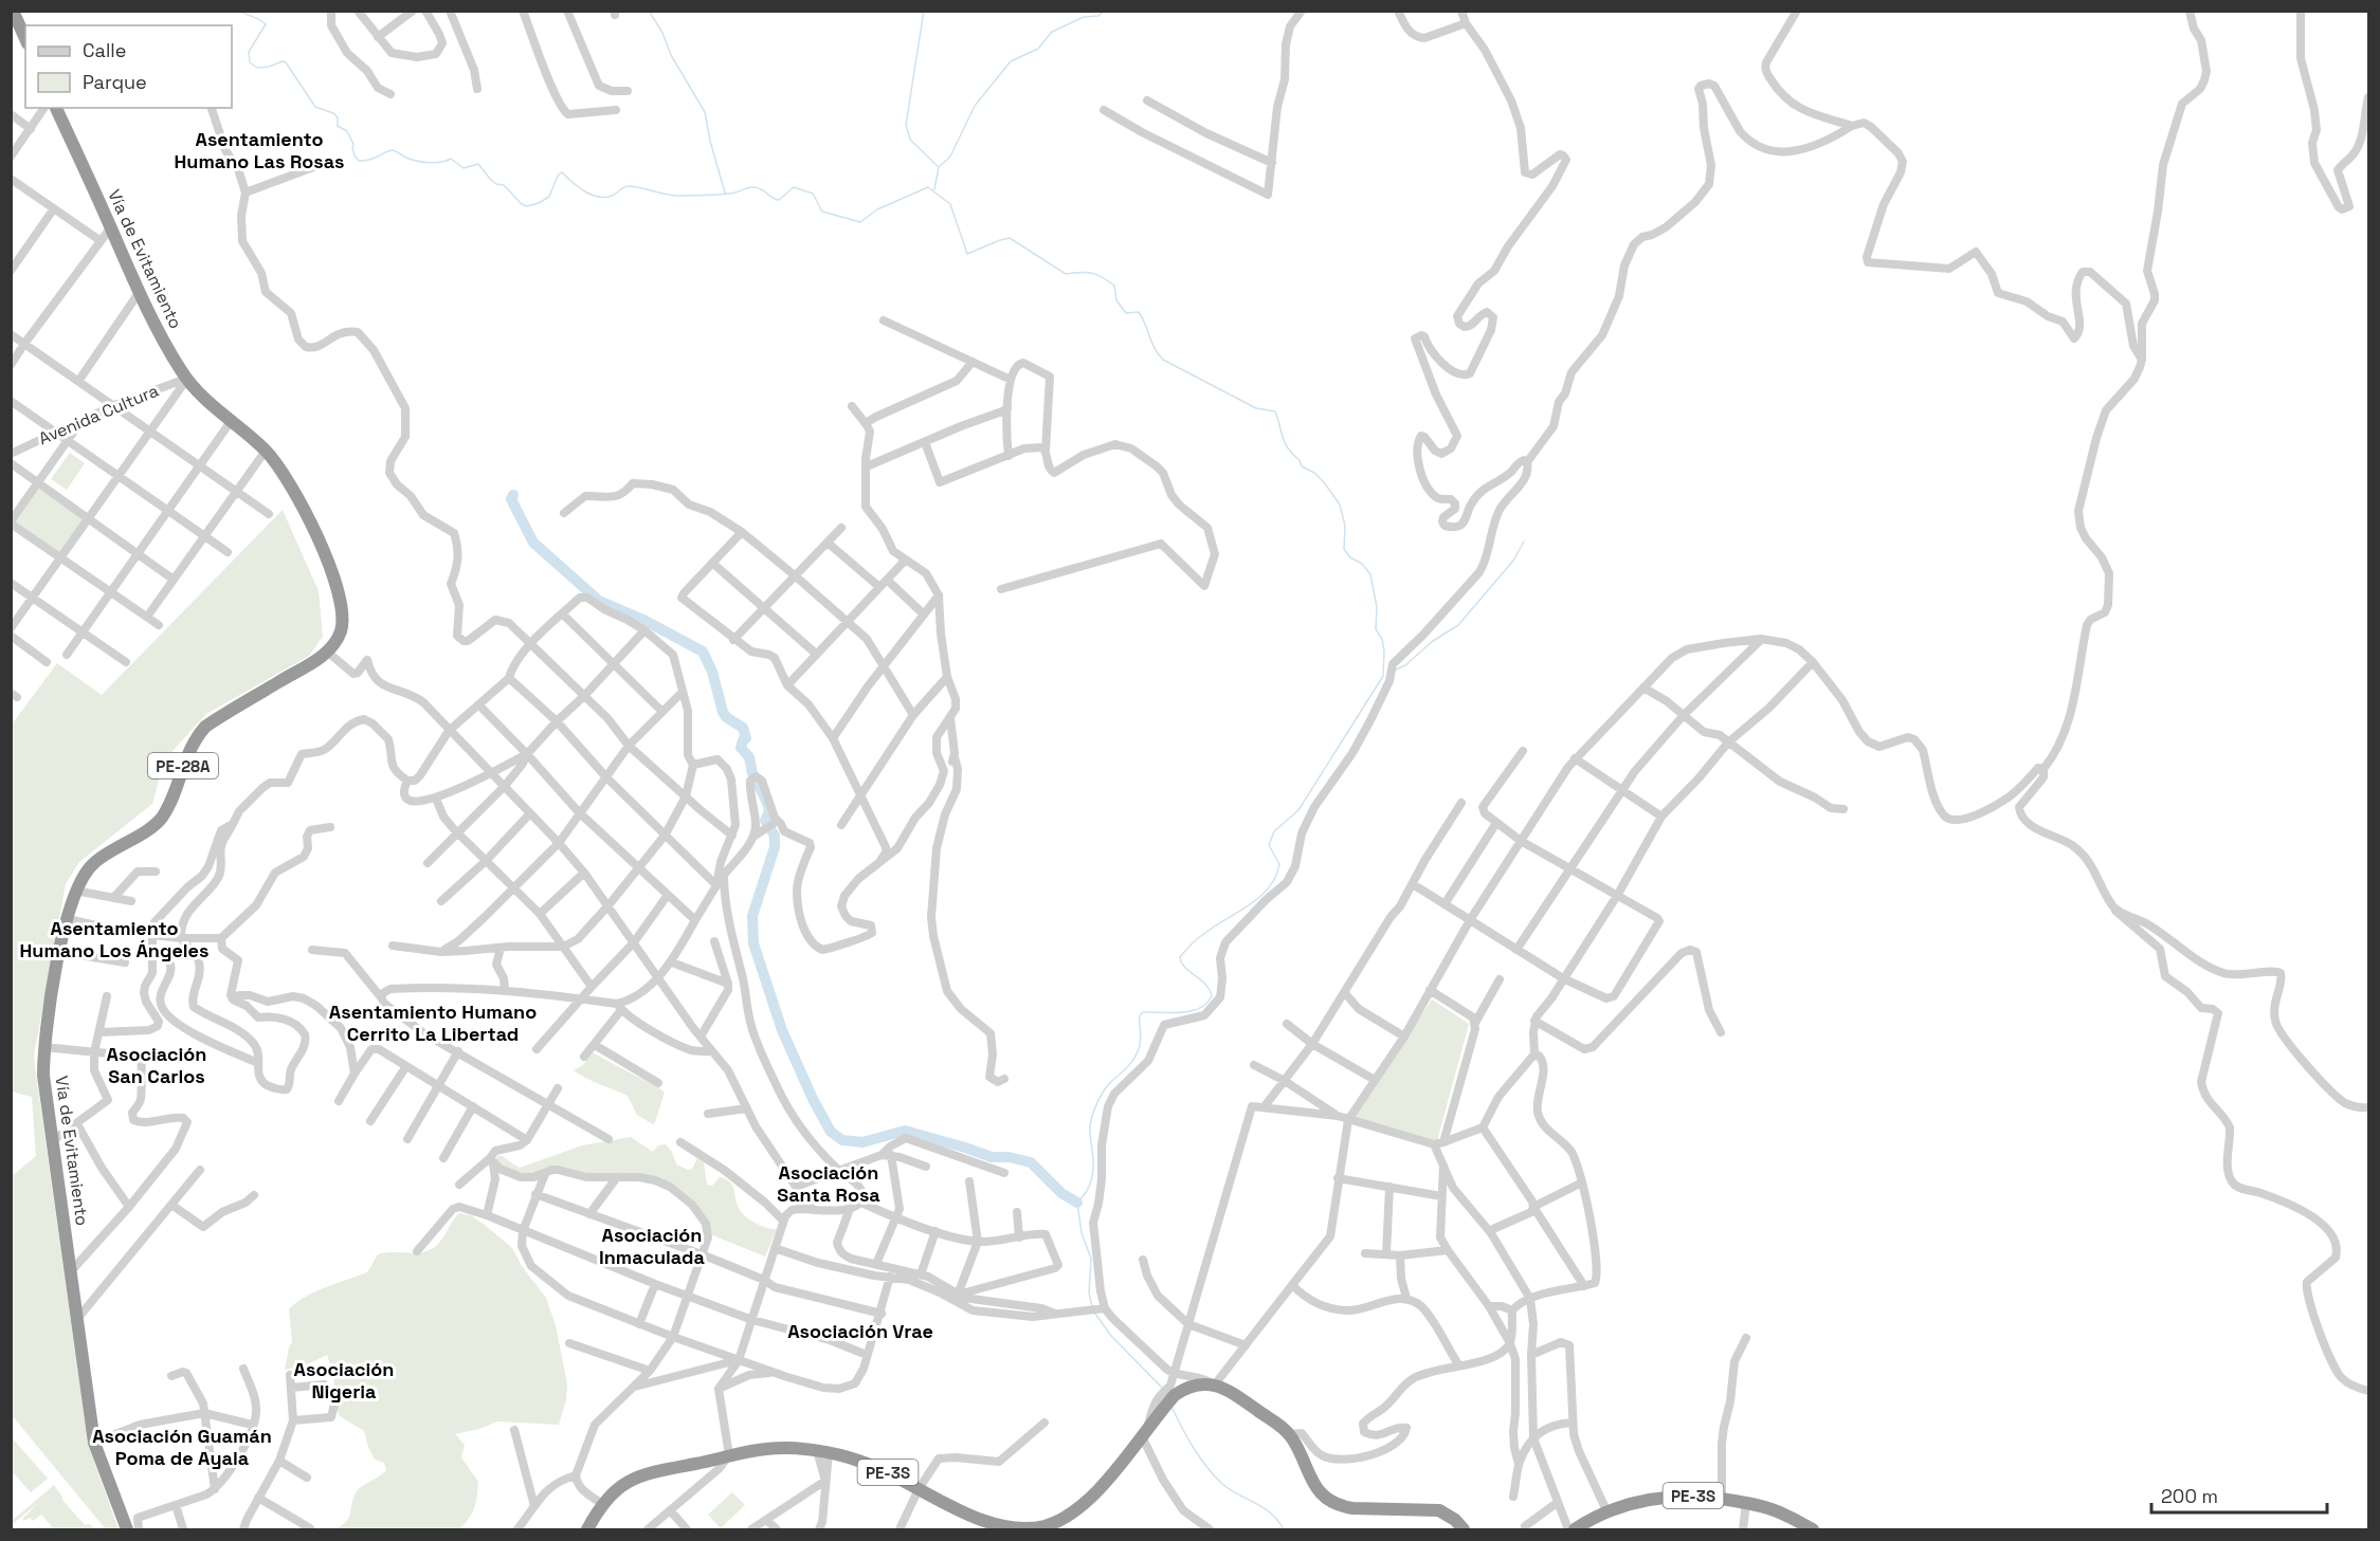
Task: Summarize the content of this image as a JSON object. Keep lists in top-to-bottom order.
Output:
{
  "streets": {
    "highway": ["Vía de Evitamiento", "PE-28A", "PE-3S"],
    "street": ["Avenida Cultura"]
  },
  "crossings": [
    ["Vía de Evitamiento", "Avenida Cultura"]
  ],
  "districts": [
    "Asentamiento Humano Las Rosas",
    "Asentamiento Humano Los Ángeles",
    "Asentamiento Humano Cerrito La Libertad",
    "Asociación San Carlos",
    "Asociación Santa Rosa",
    "Asociación Inmaculada",
    "Asociación Vrae",
    "Asociación Nigeria",
    "Asociación Guamán Poma de Ayala"
  ],
  "legend": ["Calle", "Parque"],
  "scale_bar": "200 m"
}
